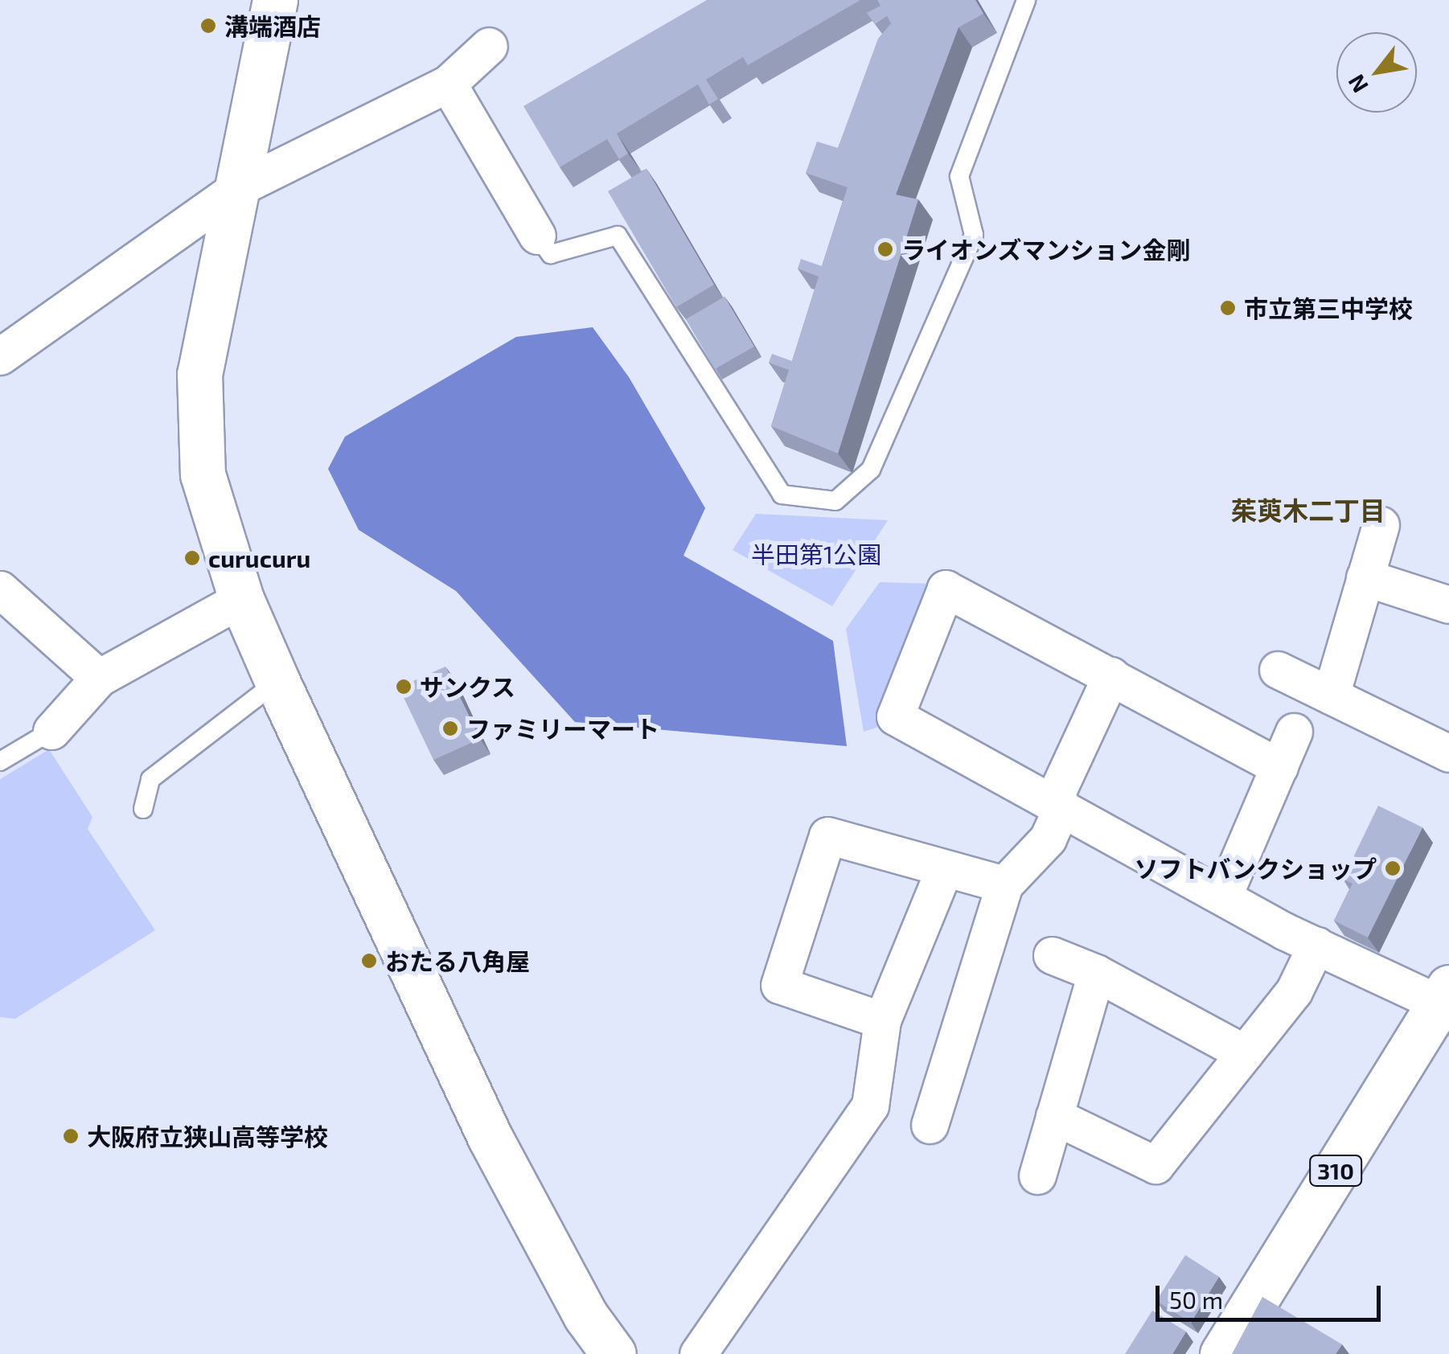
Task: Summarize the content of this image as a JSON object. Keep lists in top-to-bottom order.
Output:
{
  "streets": {
    "main road": ["310"]
  },
  "districts": ["茱萸木二丁目"],
  "parks": ["半田第1公園"],
  "places": [
    "溝端酒店",
    "ライオンズマンション金剛",
    "市立第三中学校",
    "curucuru",
    "サンクス",
    "ファミリーマート",
    "ソフトバンクショップ",
    "おたる八角屋",
    "大阪府立狭山高等学校"
  ],
  "scale_bar": "50 m",
  "north": "bottom left"
}
